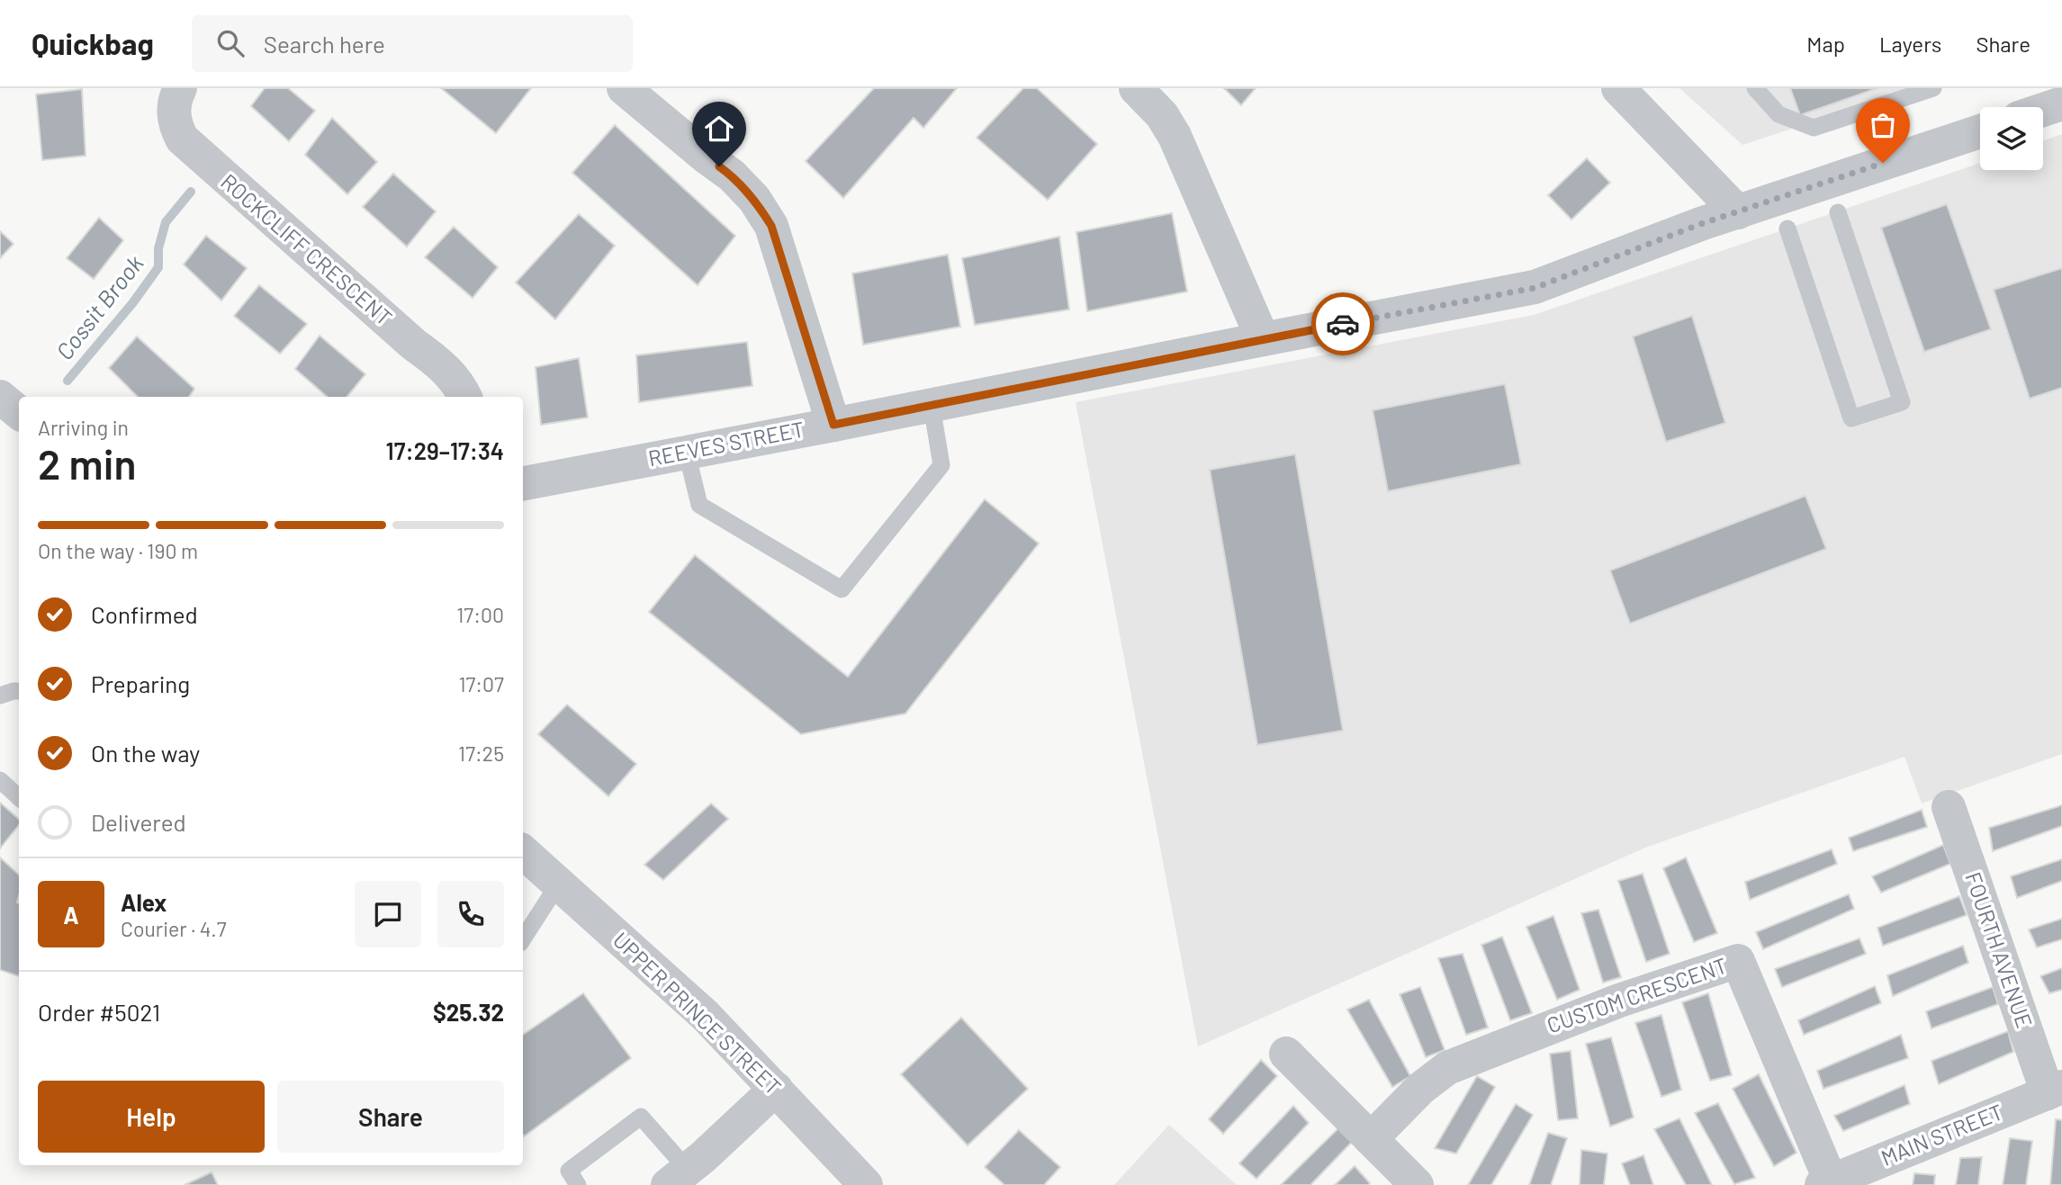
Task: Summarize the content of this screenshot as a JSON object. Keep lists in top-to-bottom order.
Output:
{
  "streets": {
    "street": [
      "ROCKCLIFF CRESCENT",
      "REEVES STREET",
      "FOURTH AVENUE",
      "CUSTOM CRESCENT",
      "UPPER PRINCE STREET",
      "MAIN STREET"
    ]
  },
  "crossings": [
    ["FOURTH AVENUE", "MAIN STREET"],
    ["CUSTOM CRESCENT", "MAIN STREET"]
  ],
  "water": ["Cossit Brook"],
  "page": {
    "header": "Quickbag",
    "search": "Search here",
    "nav": ["Map", "Layers", "Share"],
    "heading": ["2 min", "Arriving in", "17:29–17:34"],
    "panel": [
      "Alex",
      "Courier · 4.7",
      "Order #5021",
      "$25.32"
    ],
    "bar": "On the way · 190 m",
    "list": [
      ["Confirmed", "17:00"],
      ["Preparing", "17:07"],
      ["On the way", "17:25"],
      "Delivered"
    ],
    "round": "A",
    "buttons": ["Help", "Share"]
  }
}
